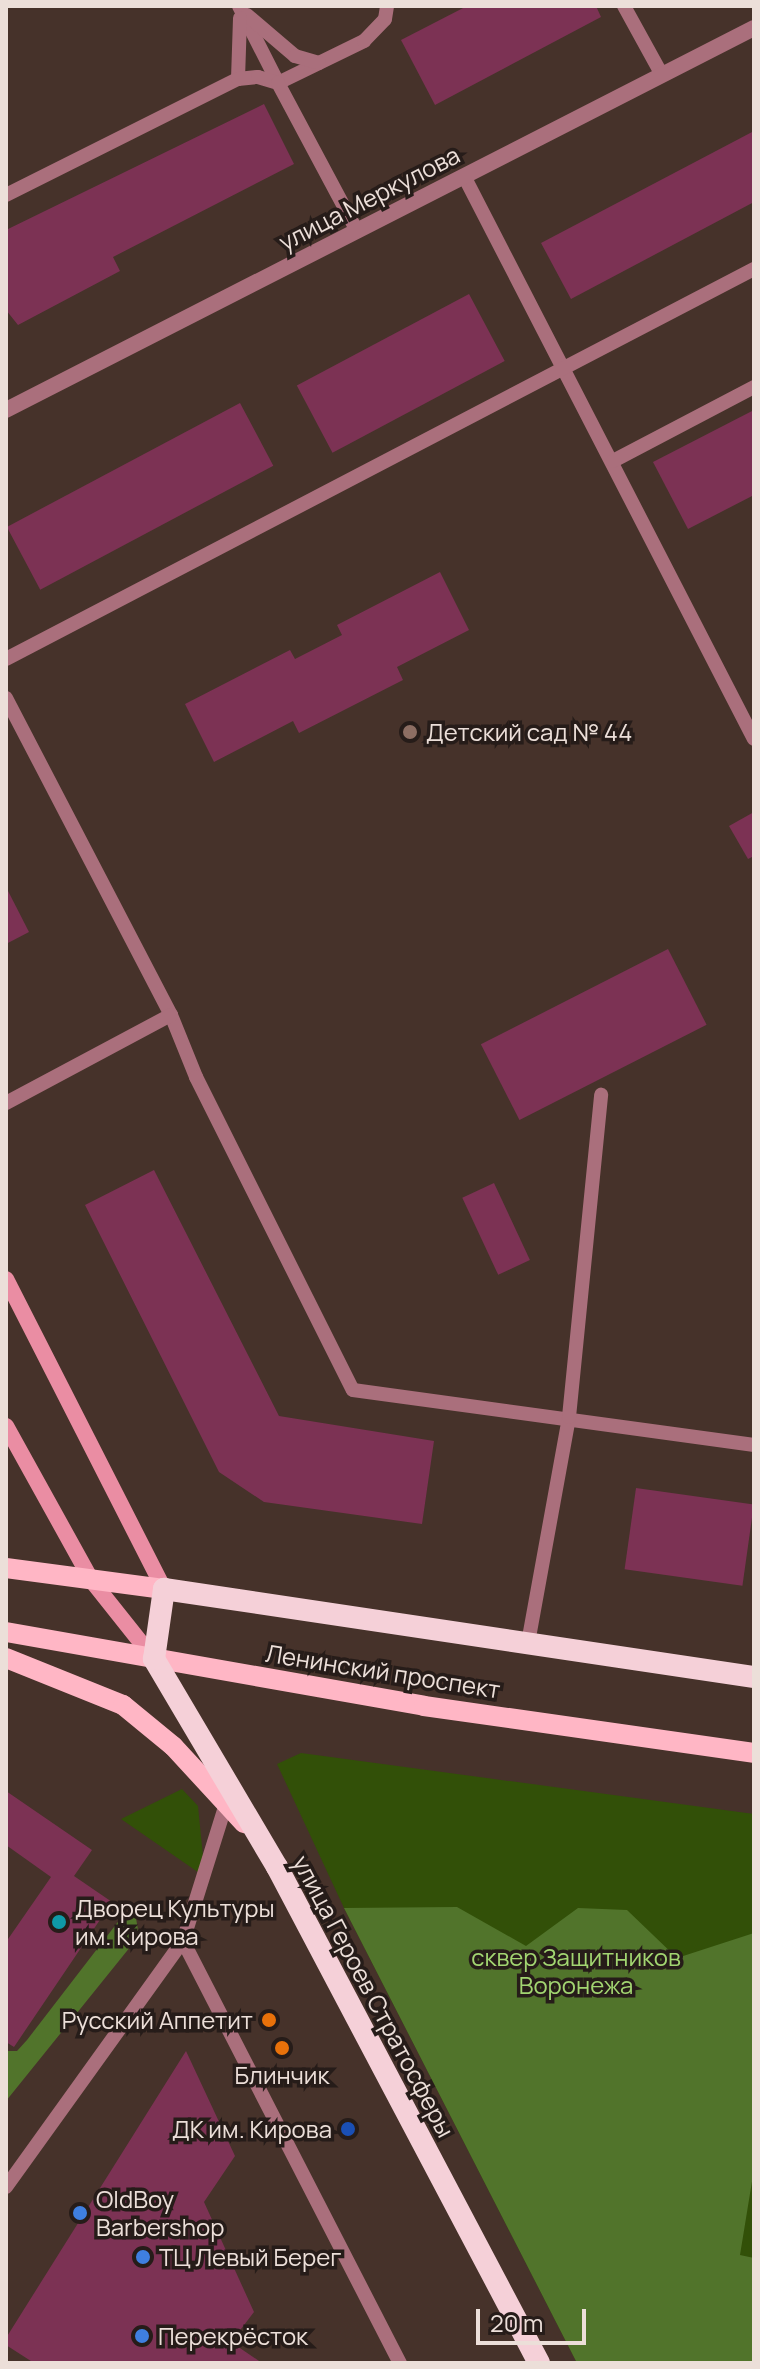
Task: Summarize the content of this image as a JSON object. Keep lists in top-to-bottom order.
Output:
{
  "streets": {
    "highway": ["Ленинский проспект", "улица Героев Стратосферы"],
    "street": ["улица Меркулова"]
  },
  "crossings": [
    ["Ленинский проспект", "улица Героев Стратосферы"]
  ],
  "parks": ["сквер Защитников Воронежа"],
  "places": [
    "Детский сад № 44",
    "Дворец Культуры им. Кирова",
    "Русский Аппетит",
    "Блинчик",
    "ДК им. Кирова",
    "OldBoy Barbershop",
    "ТЦ Левый Берег",
    "Перекрёсток"
  ],
  "scale_bar": "20 m"
}
